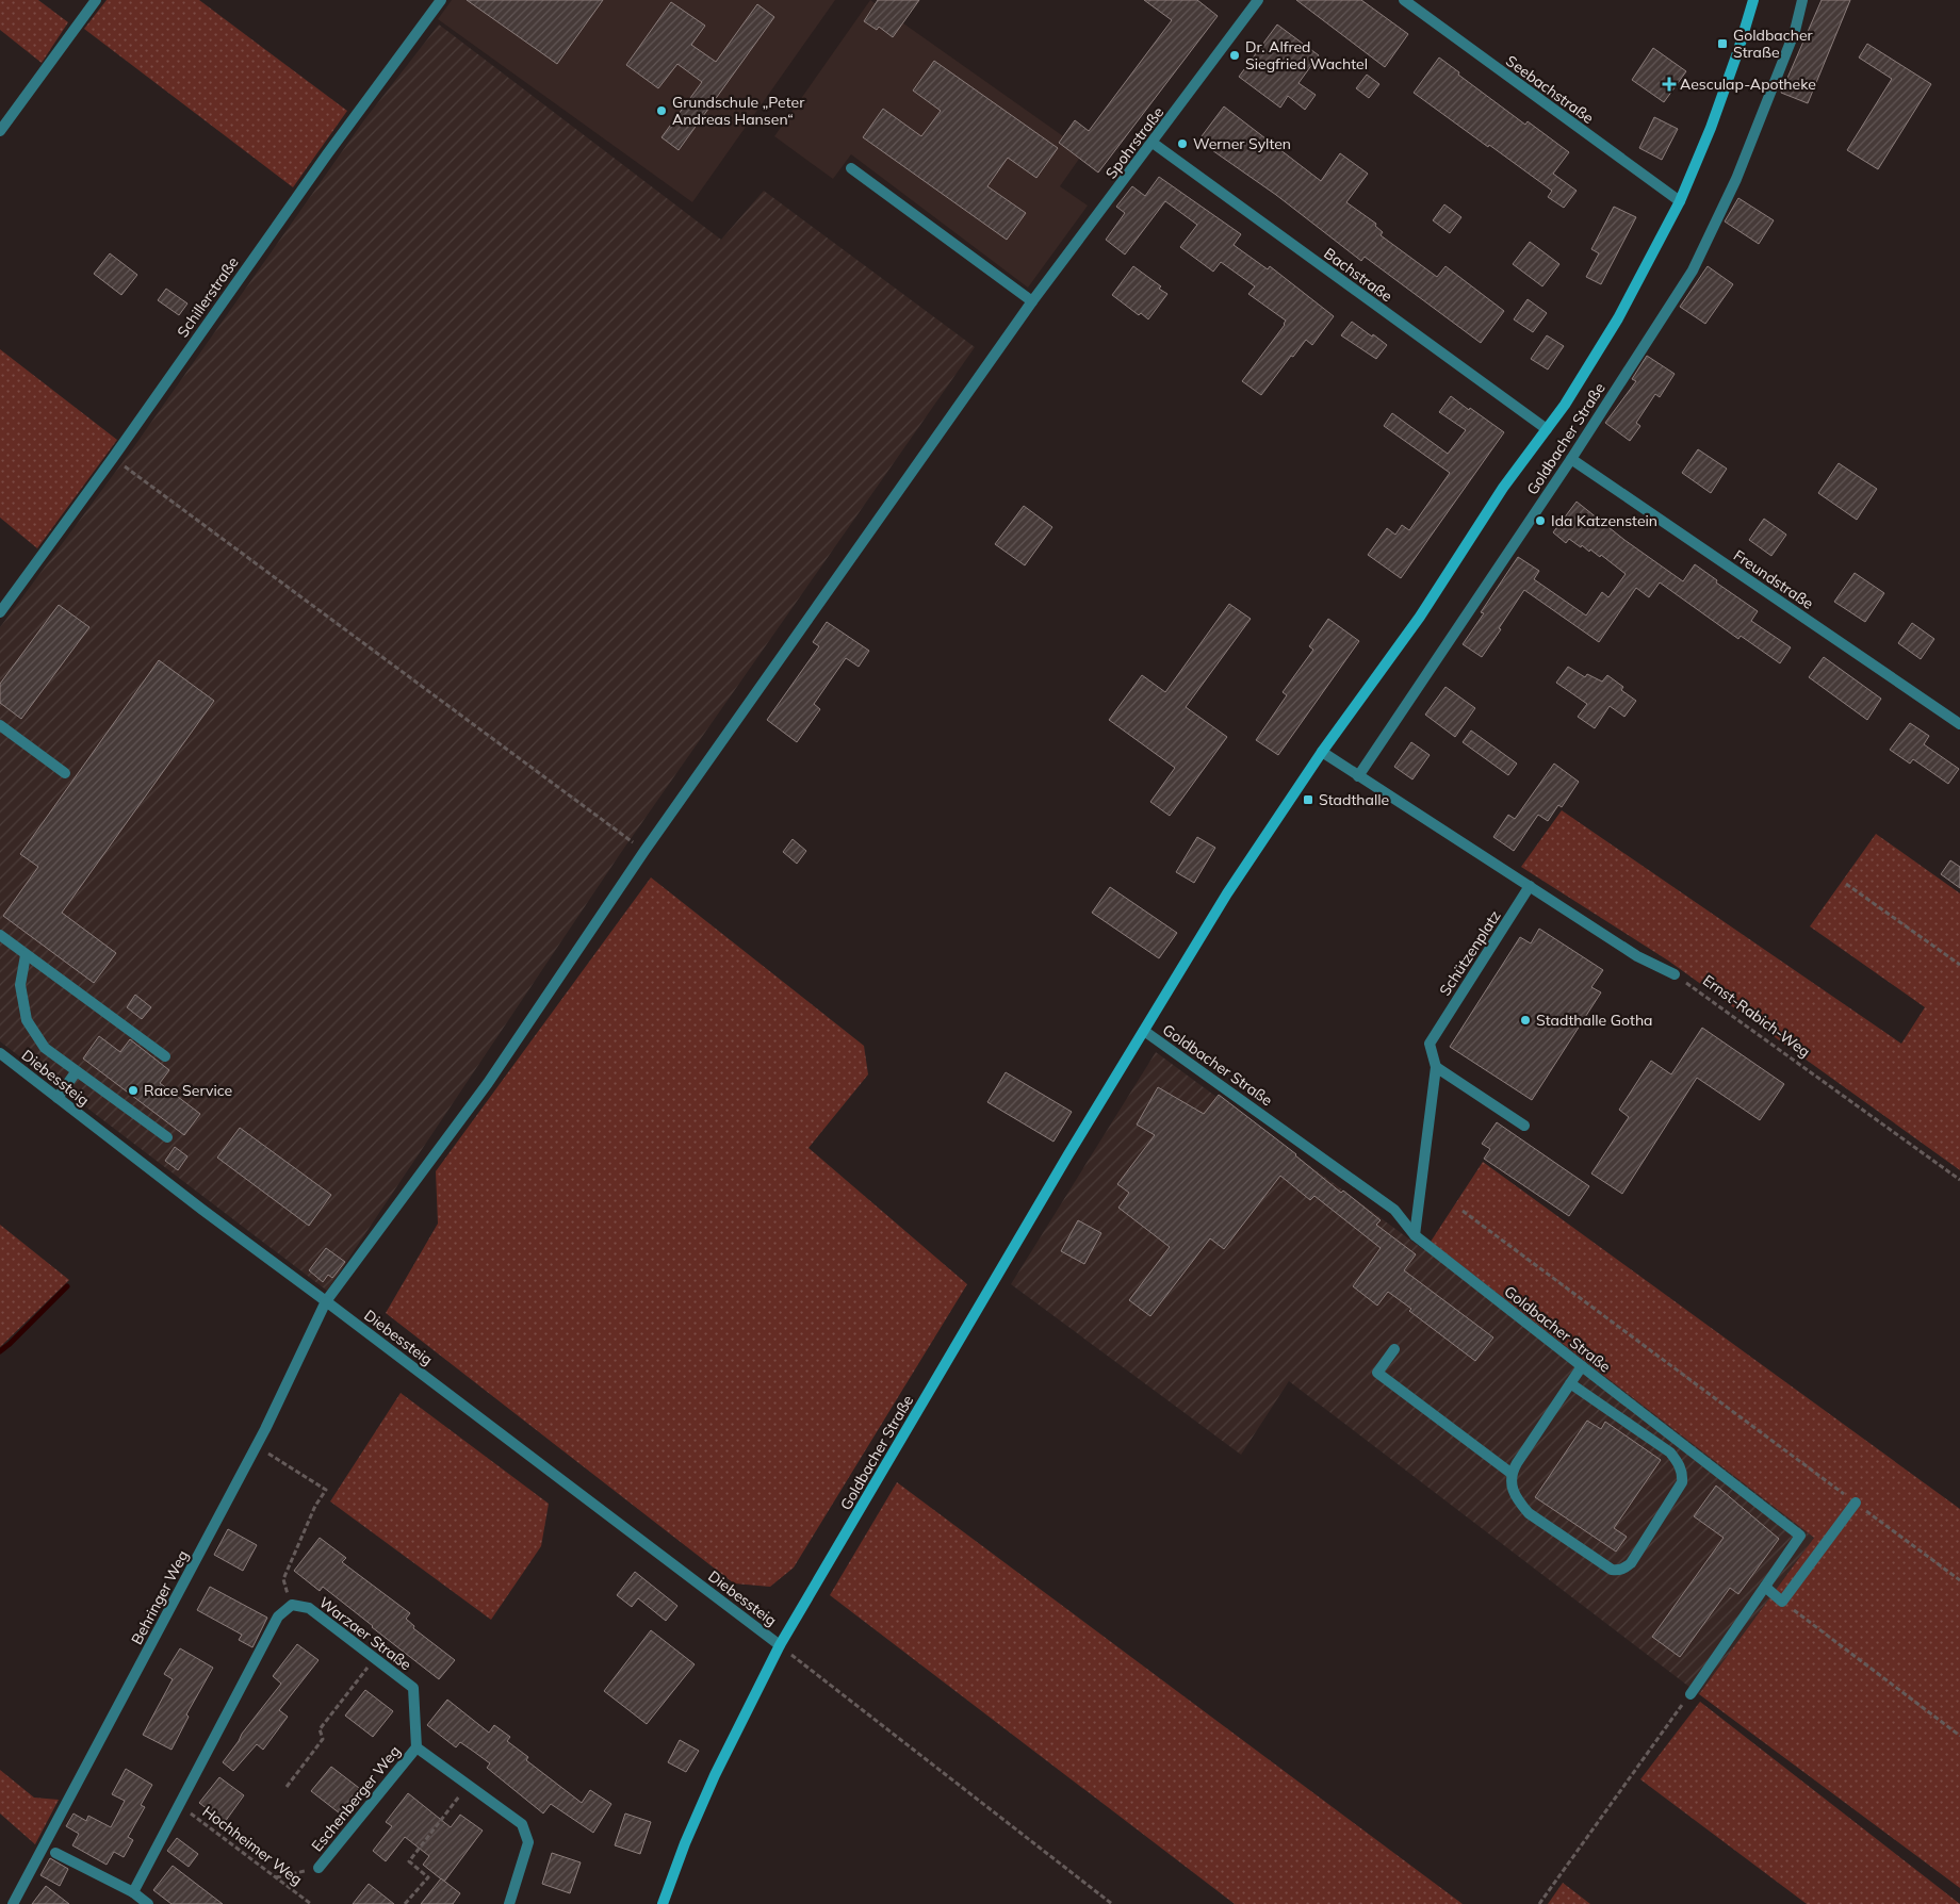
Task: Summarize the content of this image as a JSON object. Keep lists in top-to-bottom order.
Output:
{
  "streets": {
    "main road": ["Goldbacher Straße"],
    "street": [
      "Seebachstraße",
      "Spohrstraße",
      "Bachstraße",
      "Schillerstraße",
      "Freundstraße",
      "Schützenplatz",
      "Diebessteig",
      "Behringer Weg",
      "Warzaer Straße",
      "Eschenberger Weg"
    ],
    "path": ["Ernst-Rabich-Weg", "Hochheimer Weg"]
  },
  "crossings": [
    ["Seebachstraße", "Goldbacher Straße"],
    ["Spohrstraße", "Bachstraße"],
    ["Spohrstraße", "Behringer Weg"],
    ["Bachstraße", "Goldbacher Straße"],
    ["Goldbacher Straße", "Freundstraße"],
    ["Goldbacher Straße", "Schützenplatz"],
    ["Goldbacher Straße", "Diebessteig"],
    ["Diebessteig", "Behringer Weg"],
    ["Warzaer Straße", "Eschenberger Weg"]
  ],
  "places": {
    "transit": ["Goldbacher Straße", "Stadthalle"],
    "other": [
      "Dr. Alfred Siegfried Wachtel",
      "Grundschule „Peter Andreas Hansen“",
      "Werner Sylten",
      "Ida Katzenstein",
      "Stadthalle Gotha",
      "Race Service"
    ],
    "health": ["Aesculap-Apotheke"]
  }
}
